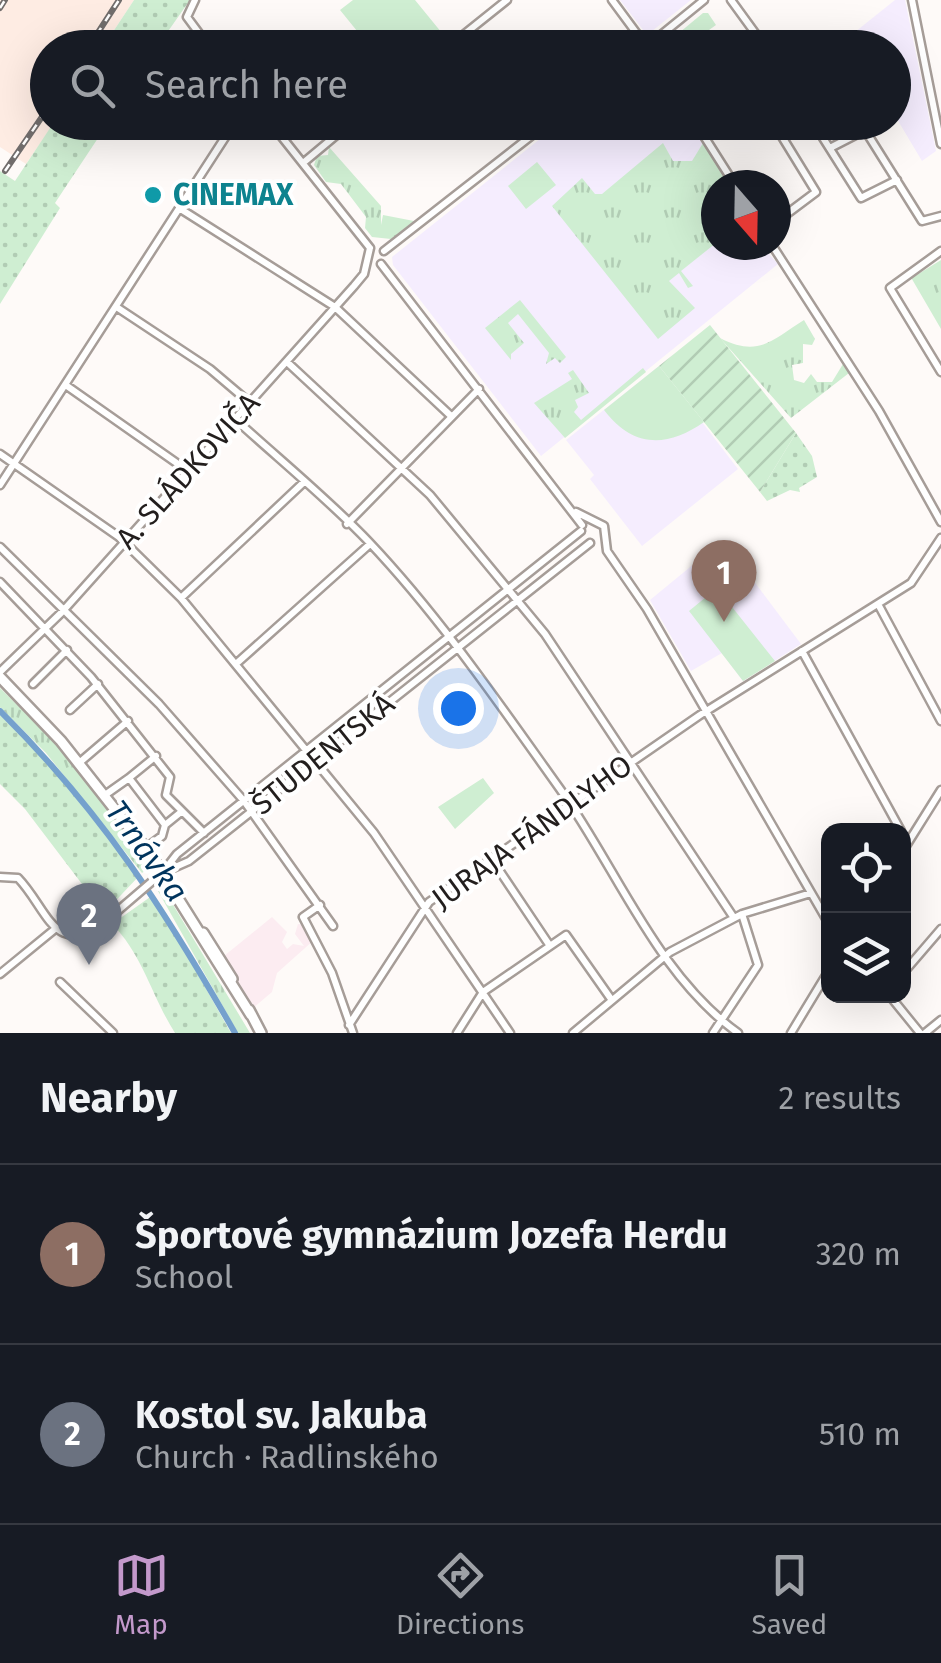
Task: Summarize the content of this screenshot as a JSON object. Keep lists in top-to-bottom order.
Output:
{
  "streets": {
    "street": ["A. SLÁDKOVIČA", "ŠTUDENTSKÁ", "JURAJA FÁNDLYHO"]
  },
  "water": ["Trnávka"],
  "places": ["CINEMAX"],
  "north": "bottom",
  "page": {
    "search": "Search here",
    "pins": ["1", "2"],
    "heading": ["Nearby", "2 results"],
    "list": [
      {
        "mark": "1",
        "name": "Športové gymnázium Jozefa Herdu",
        "note": "School",
        "value": "320 m"
      },
      {
        "mark": "2",
        "name": "Kostol sv. Jakuba",
        "note": "Church · Radlinského",
        "value": "510 m"
      }
    ],
    "nav": ["Map", "Directions", "Saved"]
  }
}
